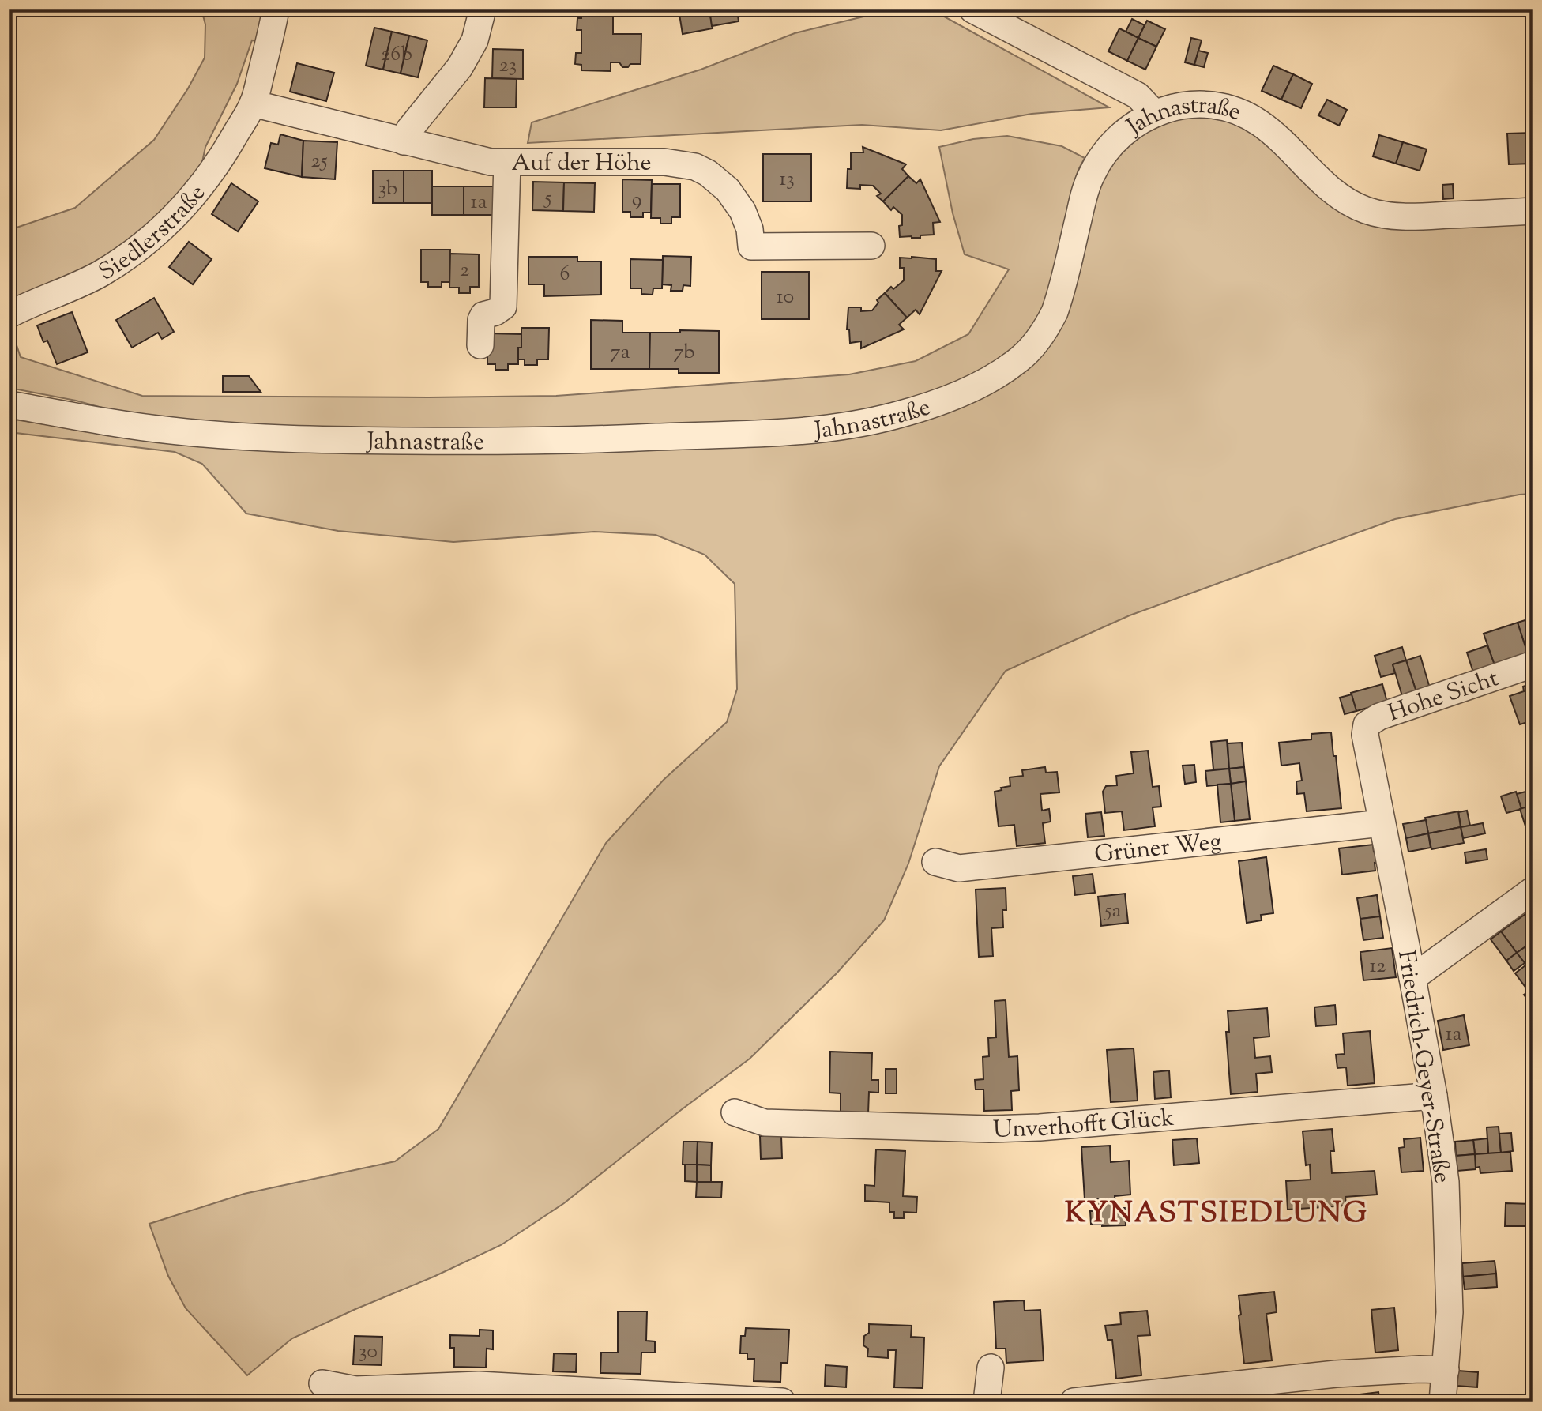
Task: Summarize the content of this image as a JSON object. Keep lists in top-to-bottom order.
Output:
{
  "streets": {
    "street": [
      "Jahnastraße",
      "Auf der Höhe",
      "Siedlerstraße",
      "Hohe Sicht",
      "Grüner Weg",
      "Friedrich-Geyer-Straße",
      "Unverhofft Glück"
    ]
  },
  "crossings": [
    ["Auf der Höhe", "Siedlerstraße"],
    ["Hohe Sicht", "Friedrich-Geyer-Straße"],
    ["Grüner Weg", "Friedrich-Geyer-Straße"],
    ["Friedrich-Geyer-Straße", "Unverhofft Glück"]
  ],
  "districts": ["KYNASTSIEDLUNG"],
  "house_numbers": [
    "26b",
    "23",
    "25",
    "13",
    "3b",
    "5",
    "9",
    "1a",
    "2",
    "6",
    "10",
    "7a",
    "7b",
    "5a",
    "12",
    "1a",
    "30"
  ]
}
